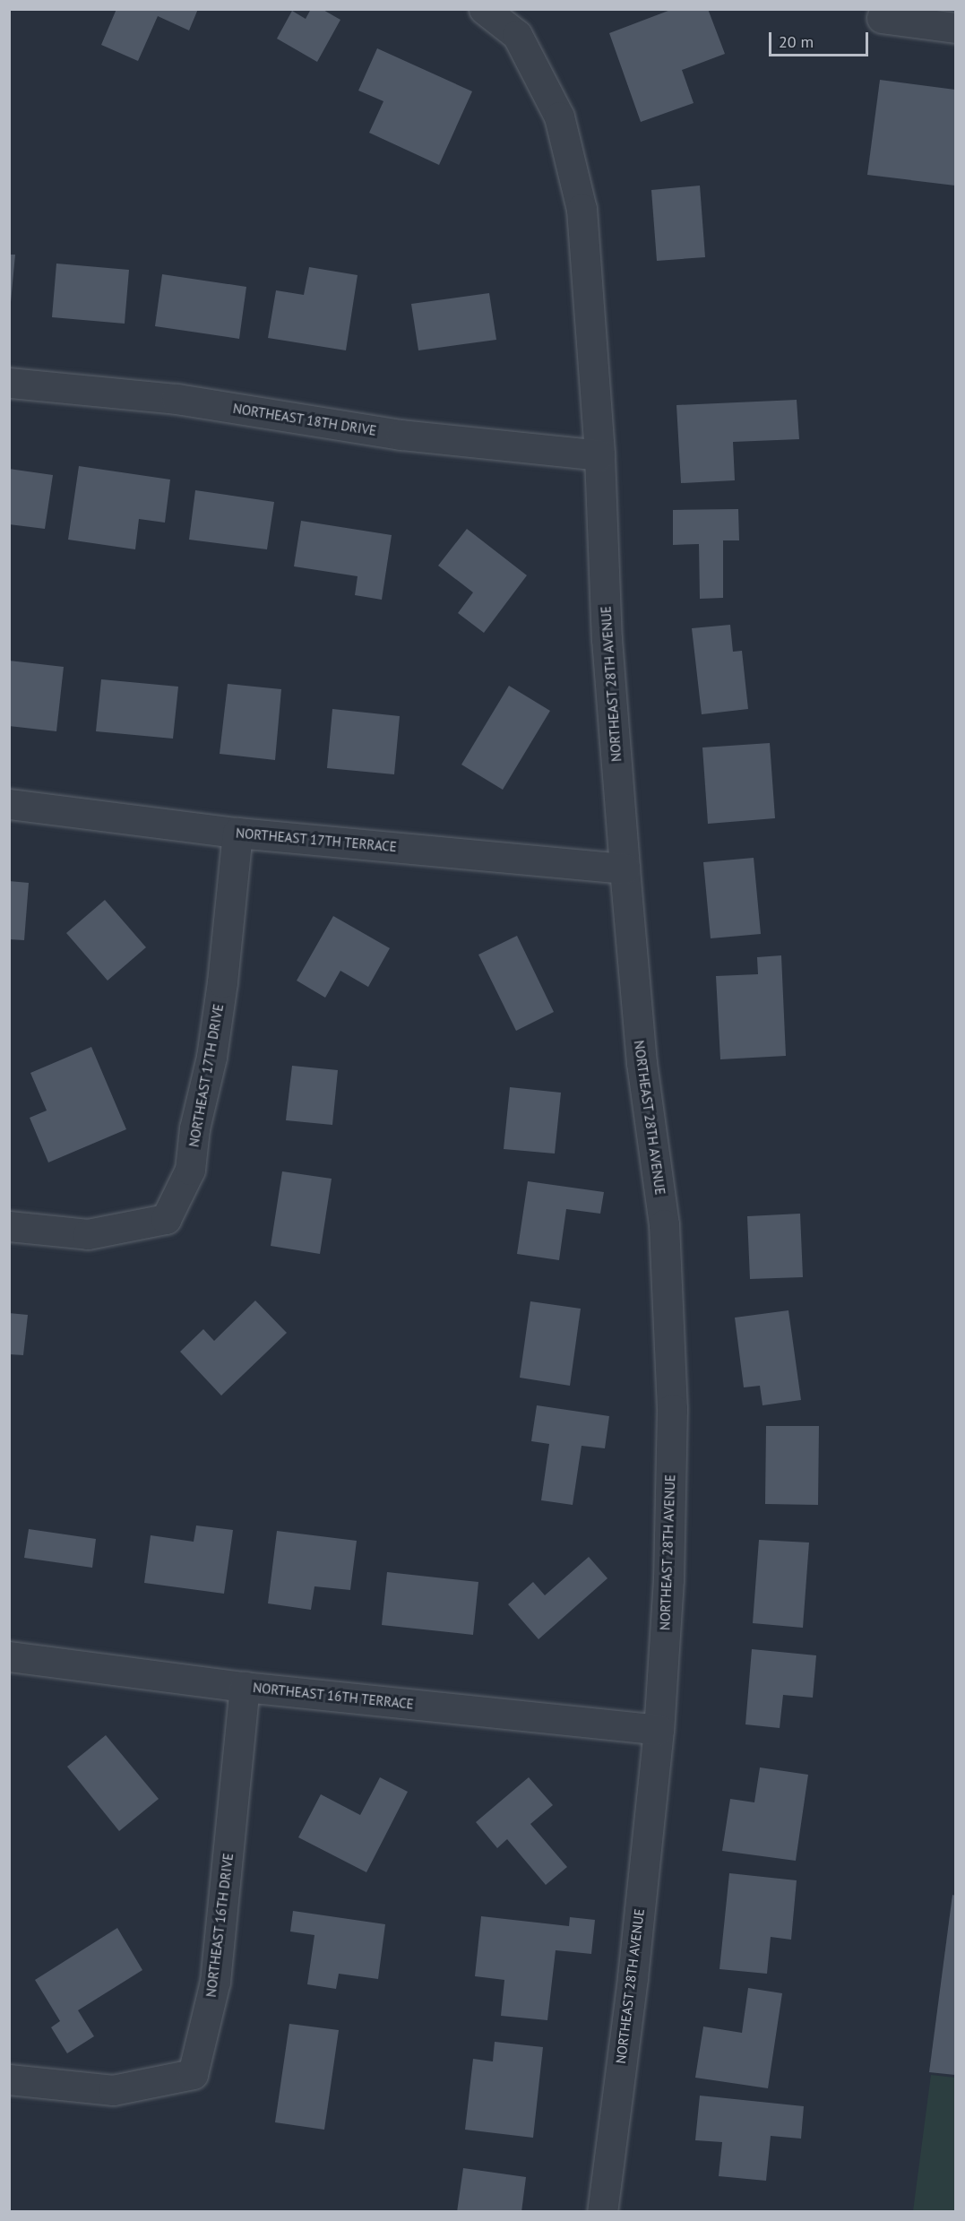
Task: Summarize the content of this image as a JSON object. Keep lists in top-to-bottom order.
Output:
{
  "streets": {
    "street": [
      "NORTHEAST 18TH DRIVE",
      "NORTHEAST 28TH AVENUE",
      "NORTHEAST 17TH TERRACE",
      "NORTHEAST 17TH DRIVE",
      "NORTHEAST 16TH TERRACE",
      "NORTHEAST 16TH DRIVE"
    ]
  },
  "crossings": [
    ["NORTHEAST 18TH DRIVE", "NORTHEAST 28TH AVENUE"],
    ["NORTHEAST 28TH AVENUE", "NORTHEAST 17TH TERRACE"],
    ["NORTHEAST 28TH AVENUE", "NORTHEAST 16TH TERRACE"],
    ["NORTHEAST 17TH TERRACE", "NORTHEAST 17TH DRIVE"],
    ["NORTHEAST 16TH TERRACE", "NORTHEAST 16TH DRIVE"]
  ],
  "scale_bar": "20 m"
}
